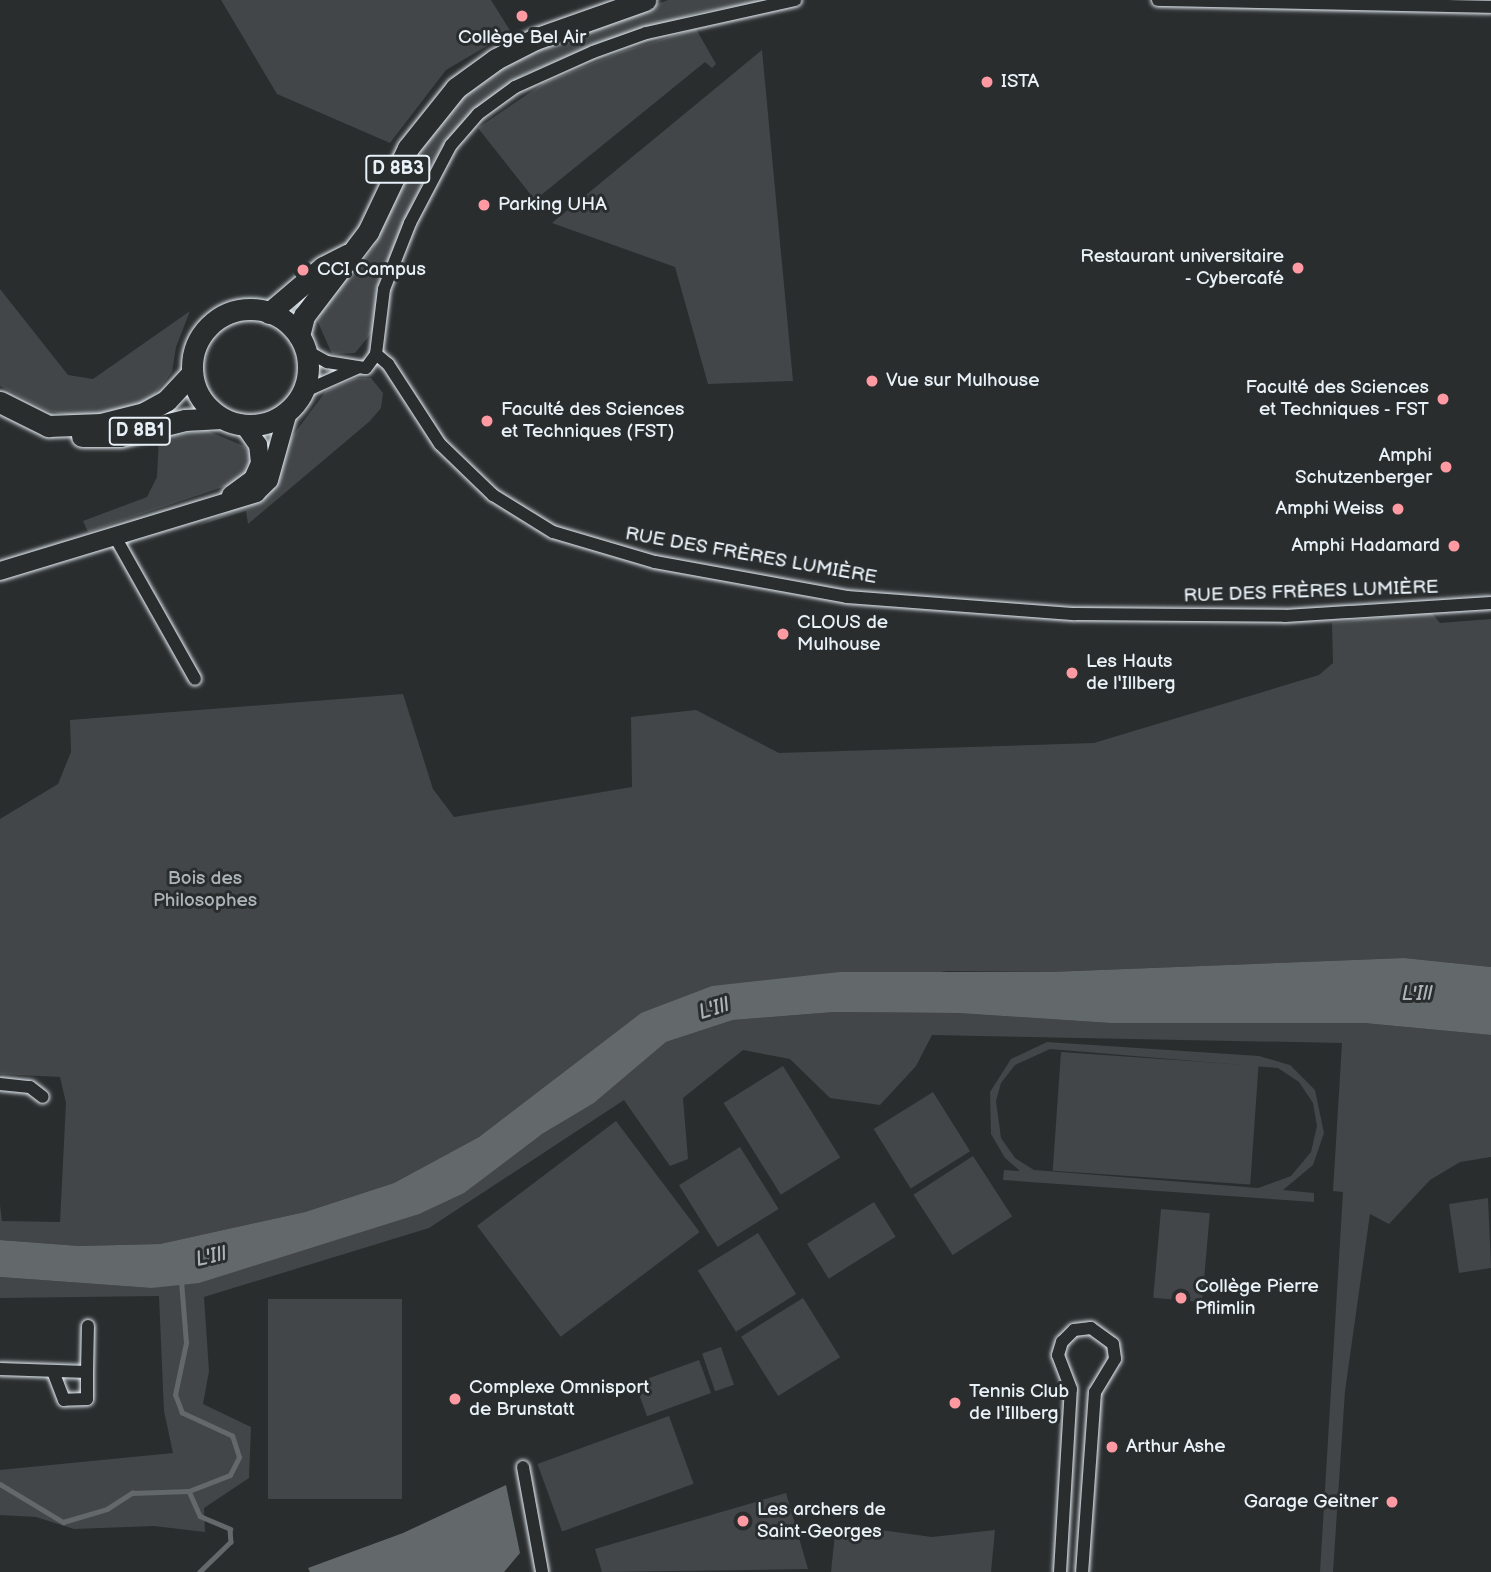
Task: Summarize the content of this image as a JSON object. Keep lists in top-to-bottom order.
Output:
{
  "streets": {
    "main road": ["D 8B3", "D 8B1"],
    "street": ["RUE DES FRÈRES LUMIÈRE"]
  },
  "crossings": [
    ["D 8B3", "D 8B1"]
  ],
  "water": ["L'Ill"],
  "parks": ["Bois des Philosophes"],
  "places": [
    "Collège Bel Air",
    "ISTA",
    "Parking UHA",
    "Restaurant universitaire - Cybercafé",
    "CCI Campus",
    "Vue sur Mulhouse",
    "Faculté des Sciences et Techniques - FST",
    "Faculté des Sciences et Techniques (FST)",
    "Amphi Schutzenberger",
    "Amphi Weiss",
    "Amphi Hadamard",
    "CLOUS de Mulhouse",
    "Les Hauts de l'Illberg",
    "Collège Pierre Pflimlin",
    "Complexe Omnisport de Brunstatt",
    "Tennis Club de l'Illberg",
    "Arthur Ashe",
    "Garage Geitner",
    "Les archers de Saint-Georges"
  ]
}
